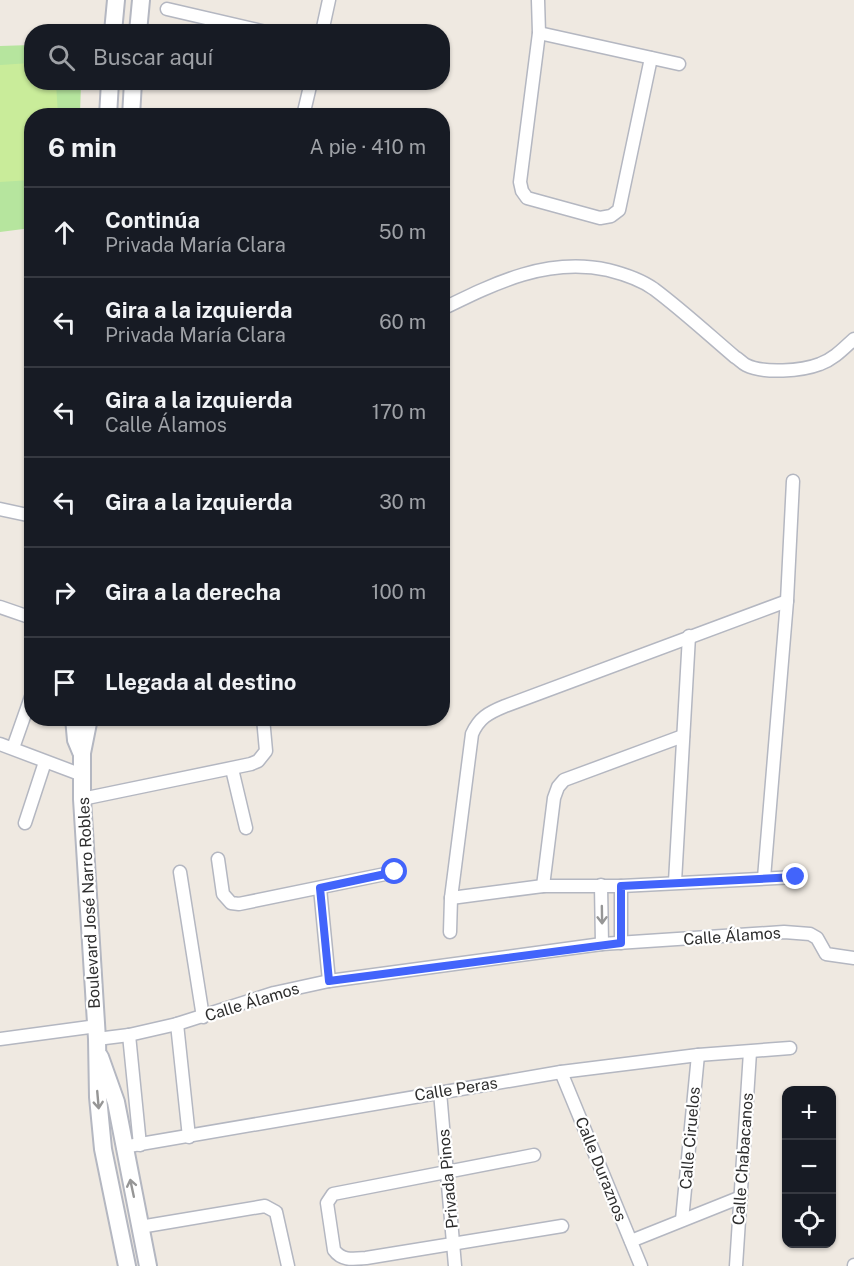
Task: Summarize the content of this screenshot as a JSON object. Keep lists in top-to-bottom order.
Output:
{
  "streets": {
    "street": [
      "Boulevard José Narro Robles",
      "Calle Álamos",
      "Calle Peras",
      "Calle Ciruelos",
      "Calle Chabacanos",
      "Calle Duraznos",
      "Privada Pinos"
    ]
  },
  "crossings": [
    ["Boulevard José Narro Robles", "Calle Álamos"],
    ["Boulevard José Narro Robles", "Calle Peras"],
    ["Calle Peras", "Calle Ciruelos"],
    ["Calle Peras", "Calle Chabacanos"],
    ["Calle Peras", "Calle Duraznos"],
    ["Calle Peras", "Privada Pinos"]
  ],
  "page": {
    "search": "Buscar aquí",
    "heading": ["6 min", "A pie · 410 m"],
    "list": [
      ["Continúa", "Privada María Clara", "50 m"],
      ["Gira a la izquierda", "Privada María Clara", "60 m"],
      ["Gira a la izquierda", "Calle Álamos", "170 m"],
      ["Gira a la izquierda", "30 m"],
      ["Gira a la derecha", "100 m"],
      "Llegada al destino"
    ],
    "map_buttons": ["+", "−"]
  }
}
